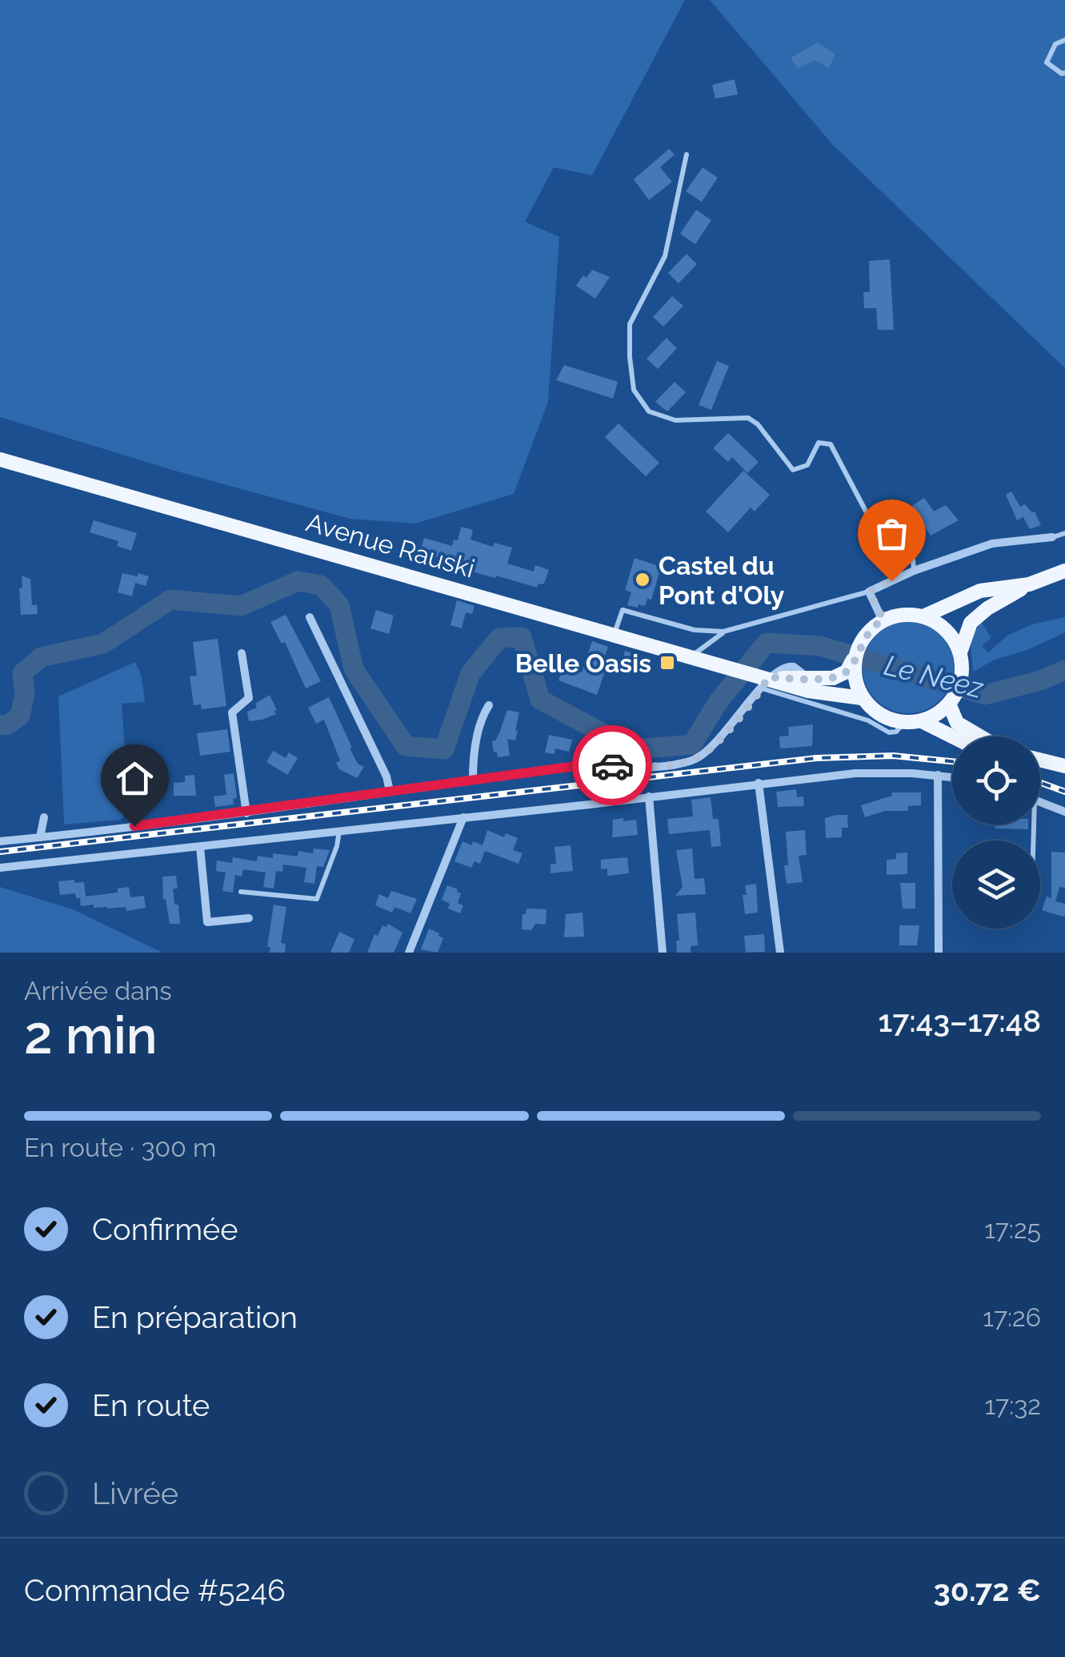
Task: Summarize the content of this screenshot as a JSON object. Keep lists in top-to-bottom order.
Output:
{
  "streets": {
    "main road": ["Avenue Rauski"]
  },
  "water": ["Le Neez"],
  "places": {
    "other": ["Castel du Pont d'Oly"],
    "transit": ["Belle Oasis"]
  },
  "page": {
    "heading": ["2 min", "Arrivée dans", "17:43–17:48"],
    "panel": ["Commande #5246", "30.72 €"],
    "bar": "En route · 300 m",
    "list": [
      ["Confirmée", "17:25"],
      ["En préparation", "17:26"],
      ["En route", "17:32"],
      "Livrée"
    ]
  }
}
